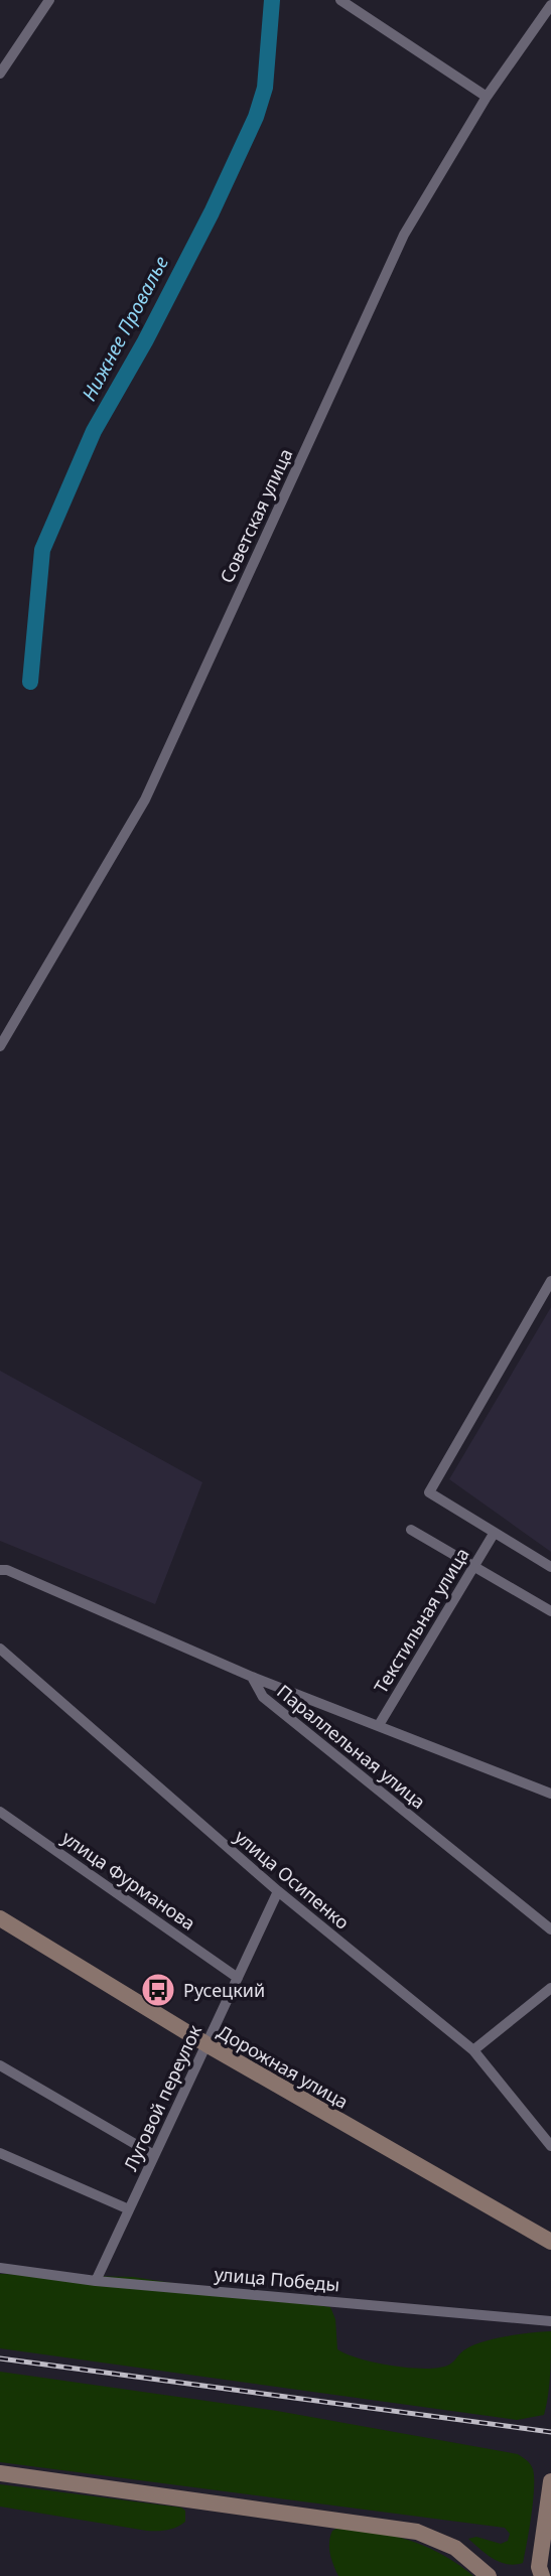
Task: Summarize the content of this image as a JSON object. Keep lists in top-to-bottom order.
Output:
{
  "streets": {
    "main road": ["Дорожная улица"],
    "street": [
      "Советская улица",
      "Текстильная улица",
      "Параллельная улица",
      "улица Осипенко",
      "улица Фурманова",
      "Луговой переулок",
      "улица Победы"
    ]
  },
  "crossings": [
    ["улица Осипенко", "Луговой переулок"],
    ["улица Фурманова", "Луговой переулок"],
    ["Дорожная улица", "Луговой переулок"],
    ["Луговой переулок", "улица Победы"]
  ],
  "water": ["Нижнее Провалье"],
  "places": {
    "bus stop": ["Русецкий"]
  }
}
